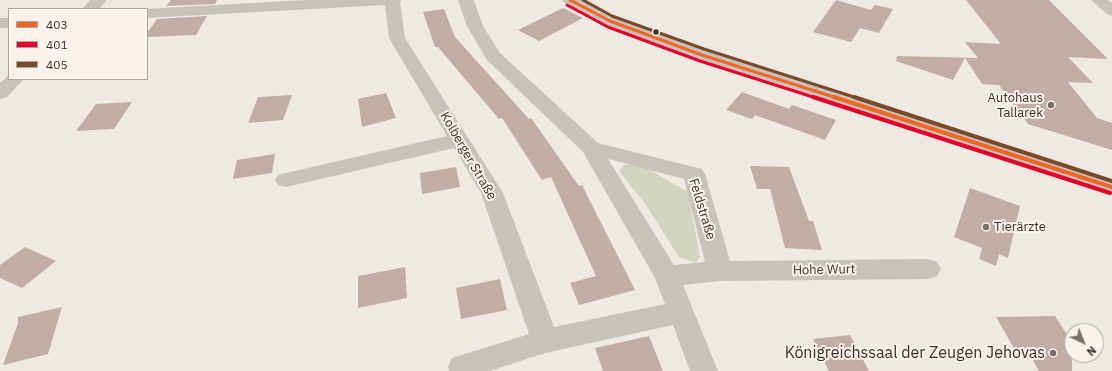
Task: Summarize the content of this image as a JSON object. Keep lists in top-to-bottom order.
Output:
{
  "streets": {
    "street": ["Kolberger Straße", "Feldstraße", "Hohe Wurt"]
  },
  "crossings": [
    ["Feldstraße", "Hohe Wurt"]
  ],
  "places": ["Autohaus Tallarek", "Tierärzte", "Königreichssaal der Zeugen Jehovas"],
  "lines": ["transit line 403", "transit line 405", "transit line 401"],
  "legend": ["403", "401", "405"],
  "north": "bottom right"
}
